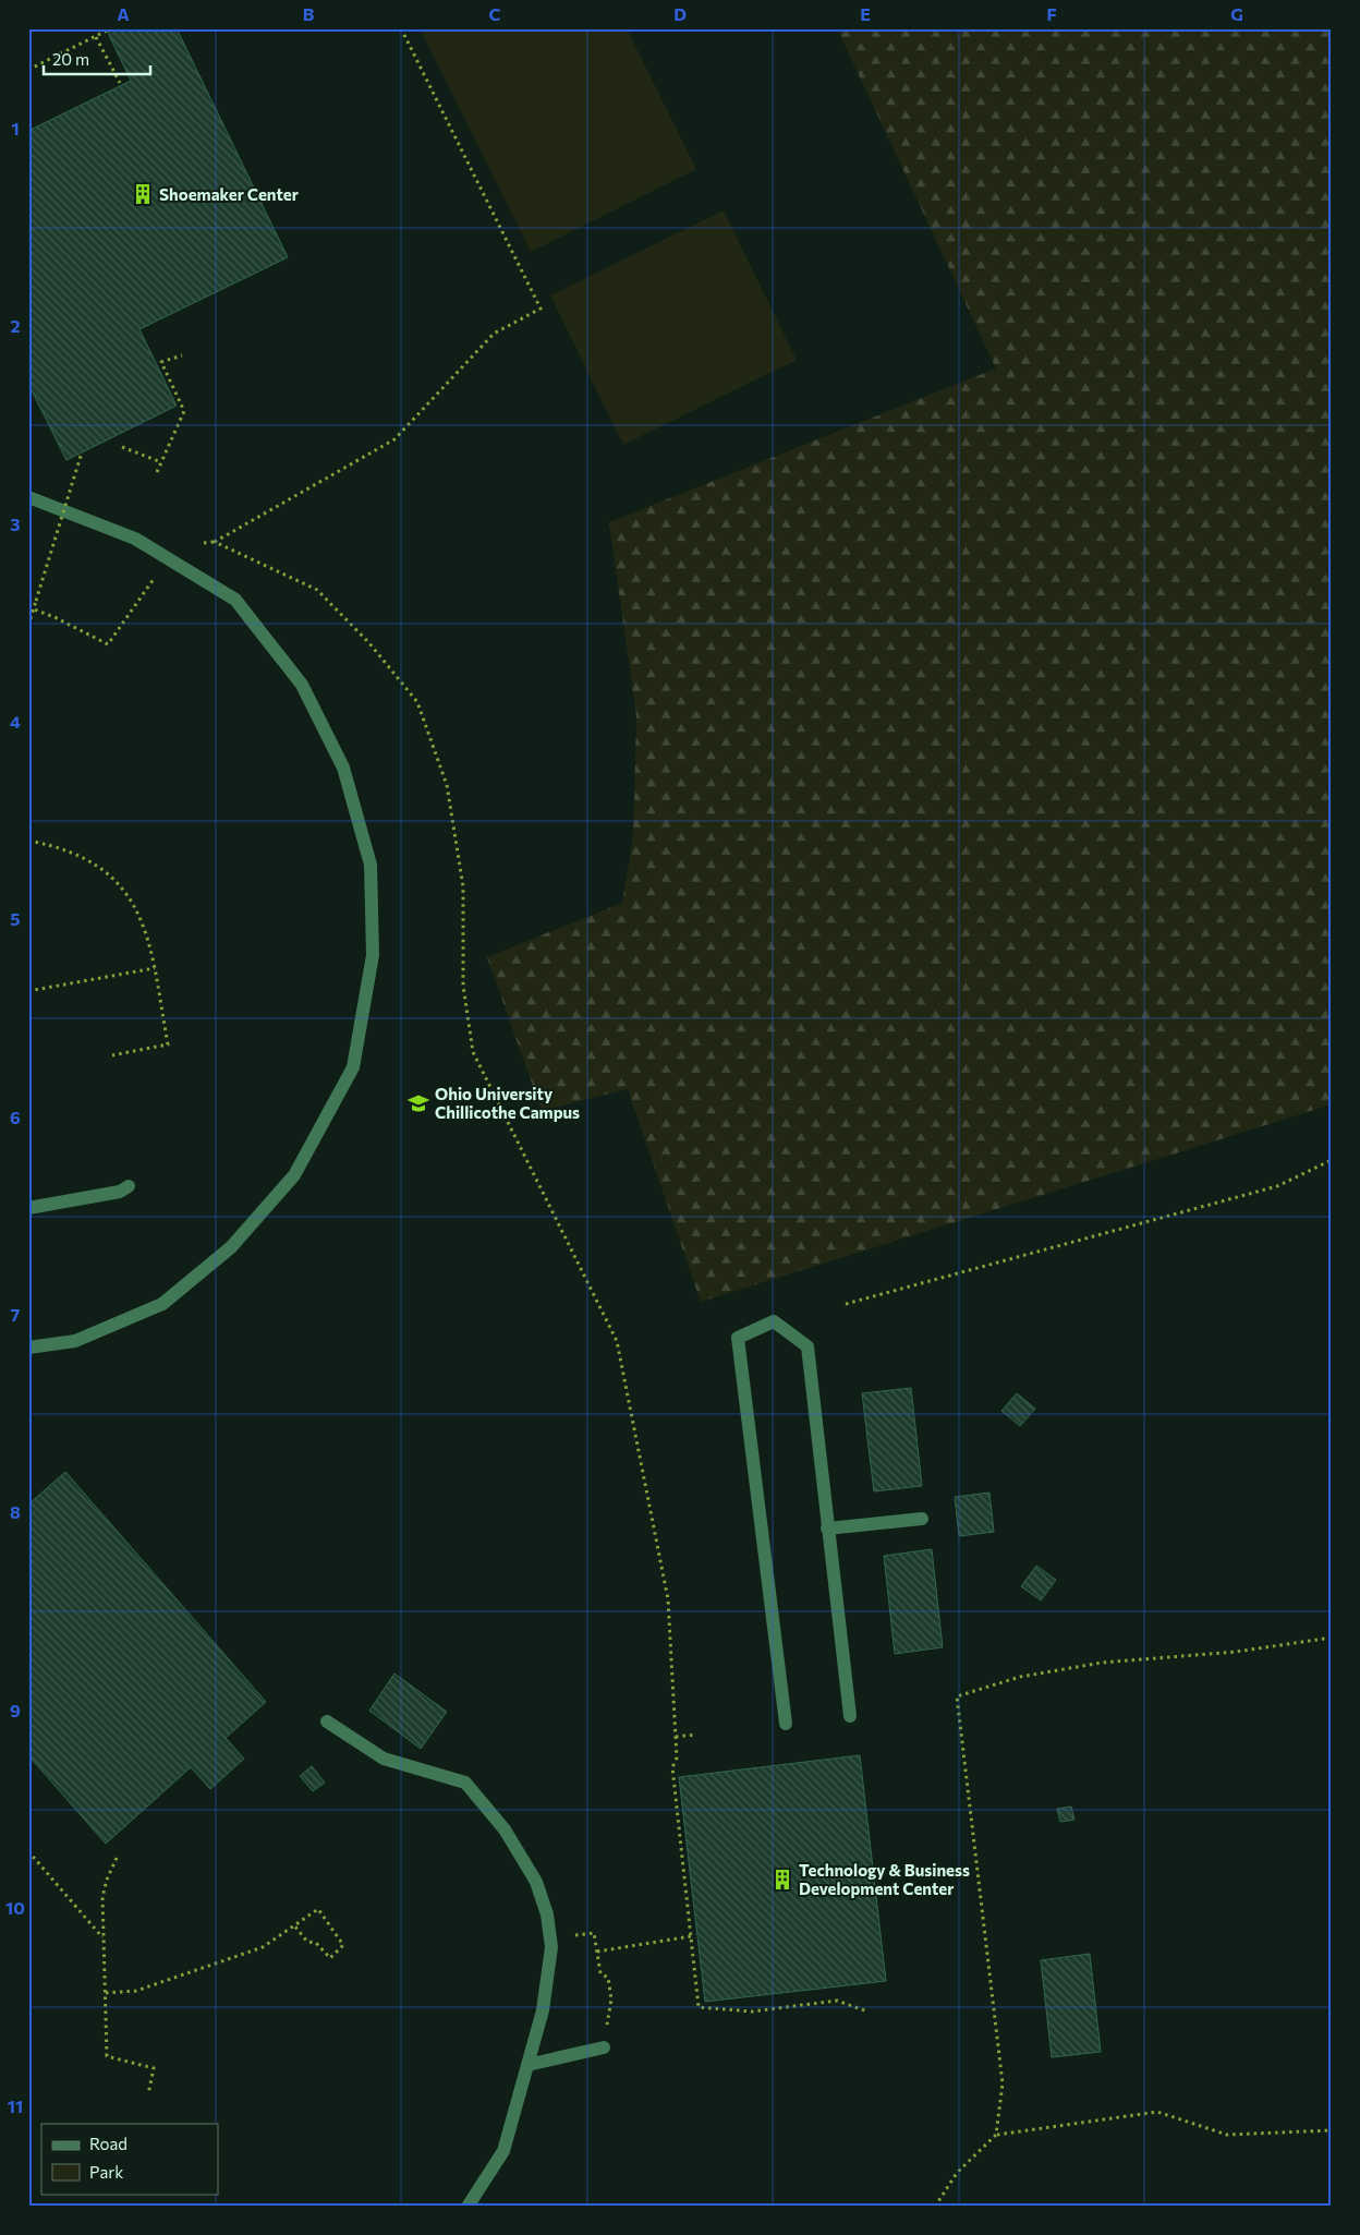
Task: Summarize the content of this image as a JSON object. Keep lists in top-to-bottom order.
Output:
{
  "places": {
    "building": ["Shoemaker Center", "Technology & Business Development Center"],
    "school or university": ["Ohio University Chillicothe Campus"]
  },
  "legend": ["Road", "Park"],
  "scale_bar": "20 m",
  "grid": {
    "columns": [
      "A",
      "B",
      "C",
      "D",
      "E",
      "F",
      "G"
    ],
    "rows": [
      "1",
      "2",
      "3",
      "4",
      "5",
      "6",
      "7",
      "8",
      "9",
      "10",
      "11"
    ]
  }
}
